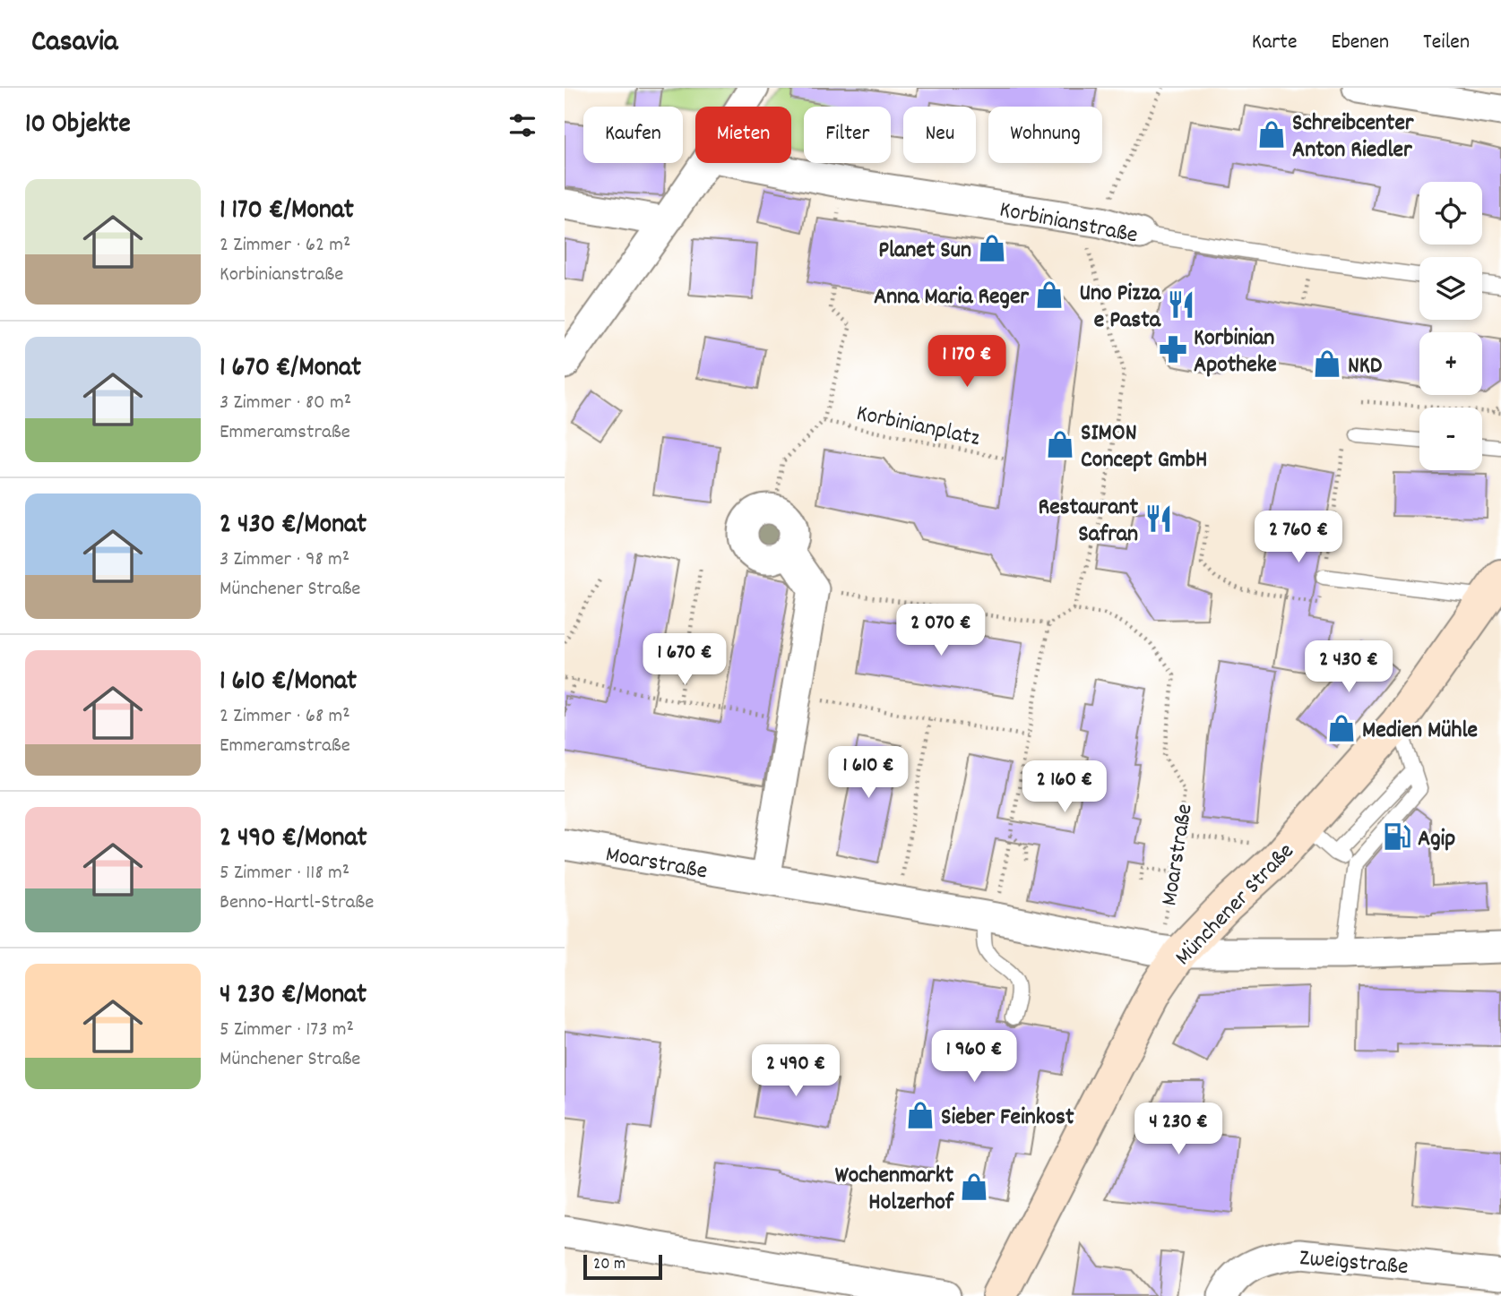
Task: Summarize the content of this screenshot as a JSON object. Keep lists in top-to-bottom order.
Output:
{
  "streets": {
    "main road": ["Münchener Straße"],
    "street": ["Korbinianstraße", "Moarstraße", "Zweigstraße"],
    "path": ["Korbinianplatz"]
  },
  "crossings": [
    ["Moarstraße", "Münchener Straße"]
  ],
  "places": {
    "shop": [
      "Schreibcenter Anton Riedler",
      "Planet Sun",
      "Anna Maria Reger",
      "NKD",
      "SIMON Concept GmbH",
      "Medien Mühle",
      "Sieber Feinkost",
      "Wochenmarkt Holzerhof"
    ],
    "restaurant": ["Uno Pizza e Pasta", "Restaurant Safran"],
    "pharmacy": ["Korbinian Apotheke"],
    "fuel station": ["Agip"]
  },
  "scale_bar": "20 m",
  "page": {
    "header": "Casavia",
    "nav": ["Karte", "Ebenen", "Teilen"],
    "heading": "10 Objekte",
    "chip": [
      "Kaufen",
      "Mieten",
      "Filter",
      "Neu",
      "Wohnung"
    ],
    "list": [
      {
        "name": "1 170 €/Monat",
        "note": "2 Zimmer · 62 m² · Korbinianstraße"
      },
      {
        "name": "1 670 €/Monat",
        "note": "3 Zimmer · 80 m² · Emmeramstraße"
      },
      {
        "name": "2 430 €/Monat",
        "note": "3 Zimmer · 98 m² · Münchener Straße"
      },
      {
        "name": "1 610 €/Monat",
        "note": "2 Zimmer · 68 m² · Emmeramstraße"
      },
      {
        "name": "2 490 €/Monat",
        "note": "5 Zimmer · 118 m² · Benno-Hartl-Straße"
      },
      {
        "name": "4 230 €/Monat",
        "note": "5 Zimmer · 173 m² · Münchener Straße"
      }
    ],
    "map_buttons": ["+", "−"],
    "price": [
      "1 170 €",
      "2 760 €",
      "2 070 €",
      "1 670 €",
      "2 430 €",
      "1 610 €",
      "2 160 €",
      "1 960 €",
      "2 490 €",
      "4 230 €"
    ],
    "scale": "20 m"
  }
}
